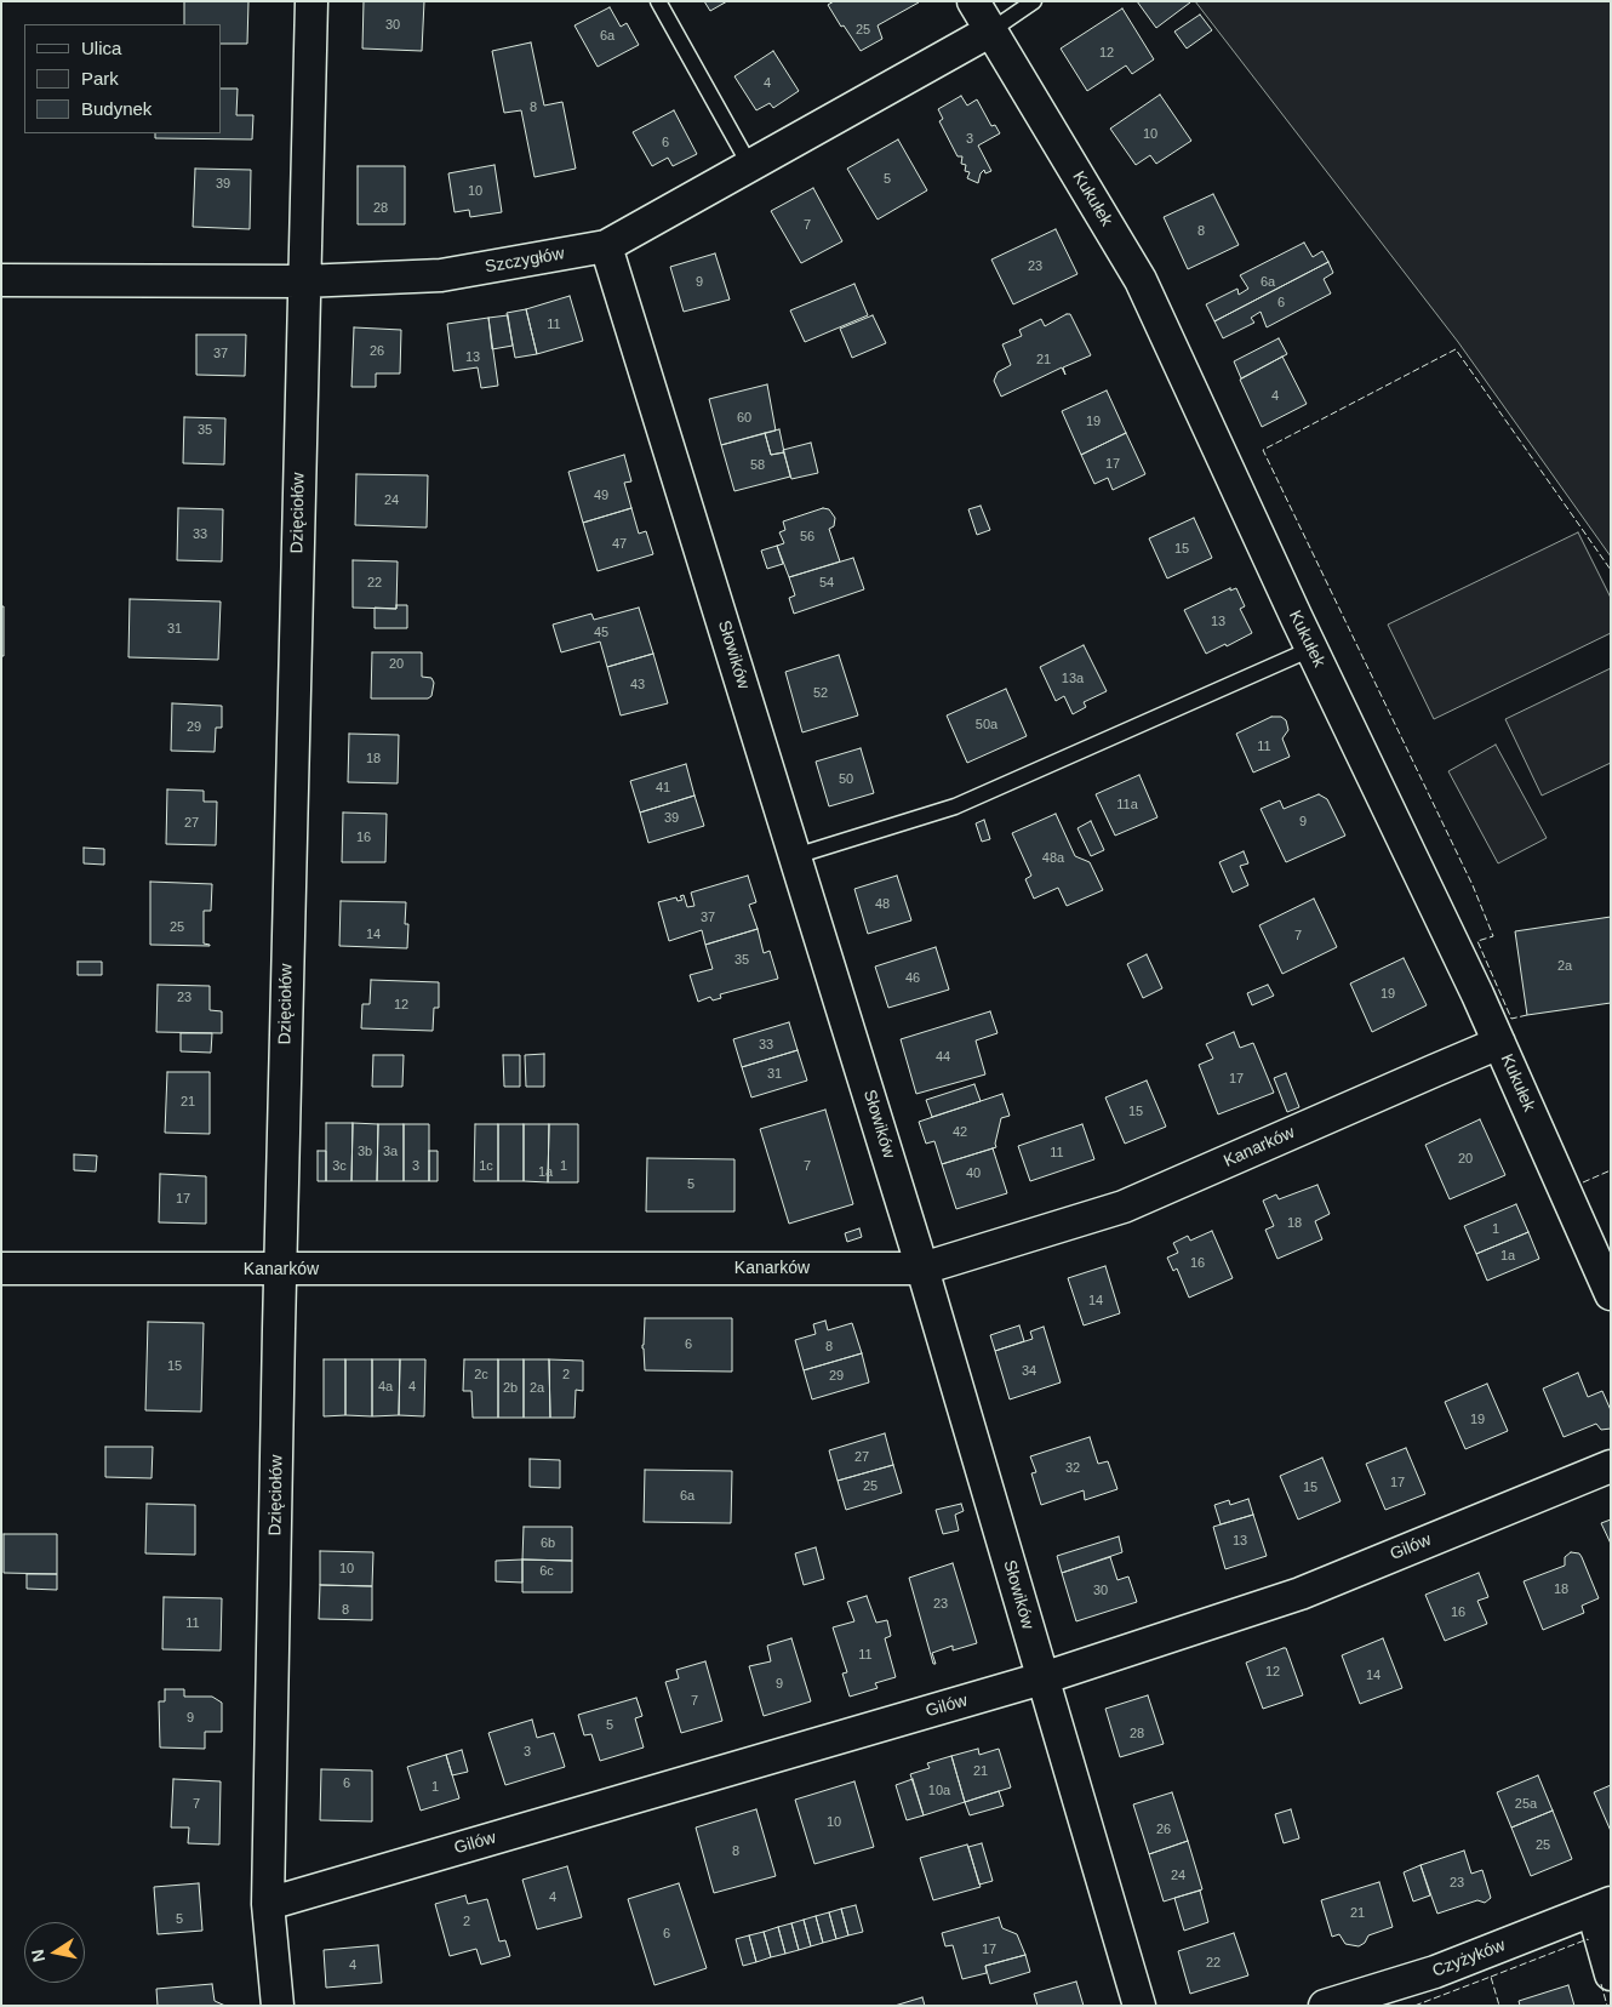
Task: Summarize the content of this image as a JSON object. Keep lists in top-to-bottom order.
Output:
{
  "streets": {
    "street": [
      "Kukułek",
      "Szczygłów",
      "Dzięciołów",
      "Słowików",
      "Kanarków",
      "Gilów",
      "Czyżyków"
    ]
  },
  "crossings": [
    ["Kukułek", "Szczygłów"],
    ["Kukułek", "Kanarków"],
    ["Szczygłów", "Dzięciołów"],
    ["Szczygłów", "Słowików"],
    ["Dzięciołów", "Kanarków"],
    ["Dzięciołów", "Gilów"],
    ["Słowików", "Kanarków"],
    ["Słowików", "Gilów"]
  ],
  "house_numbers": [
    "30",
    "25",
    "6a",
    "12",
    "4",
    "8",
    "10",
    "3",
    "6",
    "5",
    "39",
    "10",
    "28",
    "7",
    "8",
    "23",
    "9",
    "6a",
    "6",
    "11",
    "26",
    "37",
    "13",
    "21",
    "4",
    "60",
    "19",
    "35",
    "17",
    "58",
    "49",
    "24",
    "33",
    "56",
    "47",
    "15",
    "22",
    "54",
    "13",
    "31",
    "45",
    "20",
    "13a",
    "43",
    "52",
    "50a",
    "29",
    "11",
    "18",
    "50",
    "41",
    "11a",
    "39",
    "9",
    "27",
    "16",
    "48a",
    "48",
    "37",
    "25",
    "14",
    "7",
    "35",
    "2a",
    "46",
    "19",
    "23",
    "12",
    "33",
    "44",
    "31",
    "17",
    "21",
    "15",
    "42",
    "3b",
    "3a",
    "11",
    "20",
    "3c",
    "3",
    "1c",
    "1",
    "7",
    "1a",
    "40",
    "5",
    "17",
    "18",
    "1",
    "1a",
    "16",
    "14",
    "6",
    "8",
    "15",
    "34",
    "2c",
    "2",
    "29",
    "4a",
    "4",
    "2b",
    "2a",
    "19",
    "27",
    "32",
    "17",
    "25",
    "15",
    "6a",
    "13",
    "6b",
    "10",
    "6c",
    "18",
    "30",
    "23",
    "8",
    "16",
    "11",
    "11",
    "12",
    "14",
    "9",
    "7",
    "9",
    "5",
    "28",
    "3",
    "21",
    "6",
    "1",
    "10a",
    "7",
    "25a",
    "10",
    "26",
    "25",
    "8",
    "24",
    "23",
    "4",
    "21",
    "5",
    "2",
    "6",
    "17",
    "22",
    "4"
  ],
  "legend": ["Ulica", "Park", "Budynek"],
  "north": "left"
}
